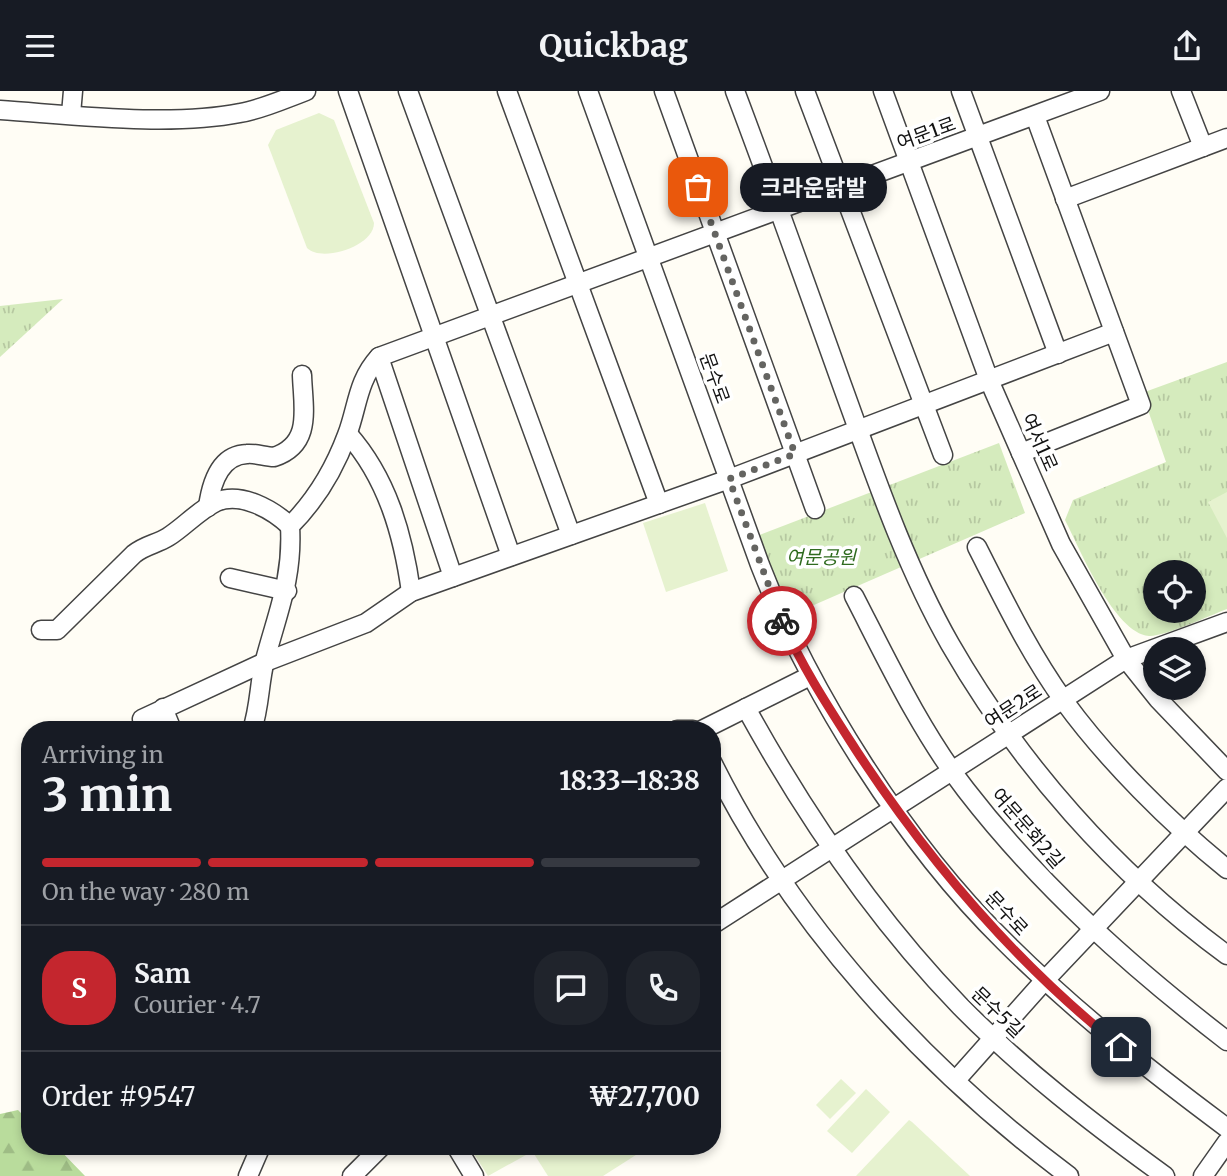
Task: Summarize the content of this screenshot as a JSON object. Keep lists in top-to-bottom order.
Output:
{
  "streets": {
    "street": [
      "여문1로",
      "문수로",
      "여서1로",
      "여문2로",
      "여문문화2길",
      "문수5길"
    ]
  },
  "crossings": [
    ["여문1로", "문수로"],
    ["여문1로", "여서1로"],
    ["문수로", "여문2로"],
    ["여서1로", "여문2로"],
    ["여문2로", "여문문화2길"],
    ["여문2로", "문수5길"]
  ],
  "parks": ["여문공원"],
  "places": ["크라운닭발"],
  "page": {
    "header": "Quickbag",
    "bubble": "크라운닭발",
    "heading": ["3 min", "Arriving in", "18:33–18:38"],
    "panel": [
      "Sam",
      "Courier · 4.7",
      "Order #9547",
      "₩27,700"
    ],
    "bar": "On the way · 280 m",
    "round": "S"
  }
}
